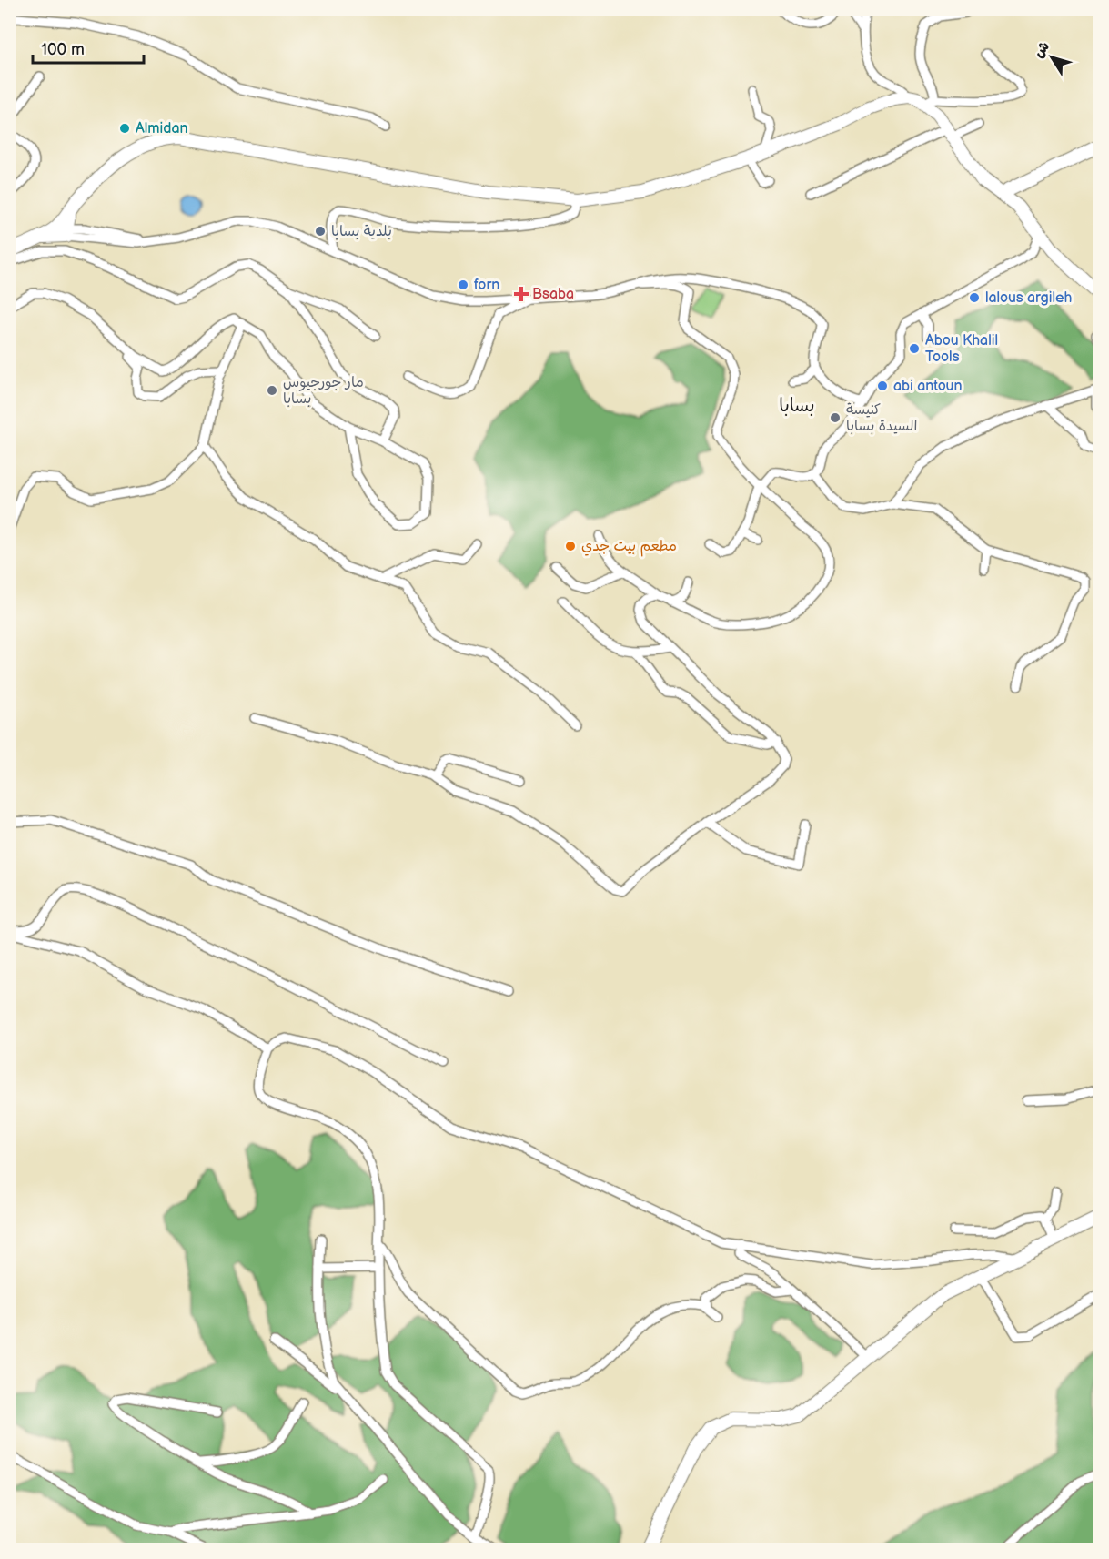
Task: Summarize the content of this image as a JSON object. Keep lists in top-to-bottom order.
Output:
{
  "districts": ["بسابا"],
  "places": {
    "other": [
      "Almidan",
      "بلدية بسابا",
      "forn",
      "lalous argileh",
      "Abou Khalil Tools",
      "abi antoun",
      "مار جورجيوس بسابا",
      "كنيسة السيدة بسابا",
      "مطعم بيت جدي"
    ],
    "health": ["Bsaba"]
  },
  "scale_bar": "100 m",
  "north": "top left"
}
